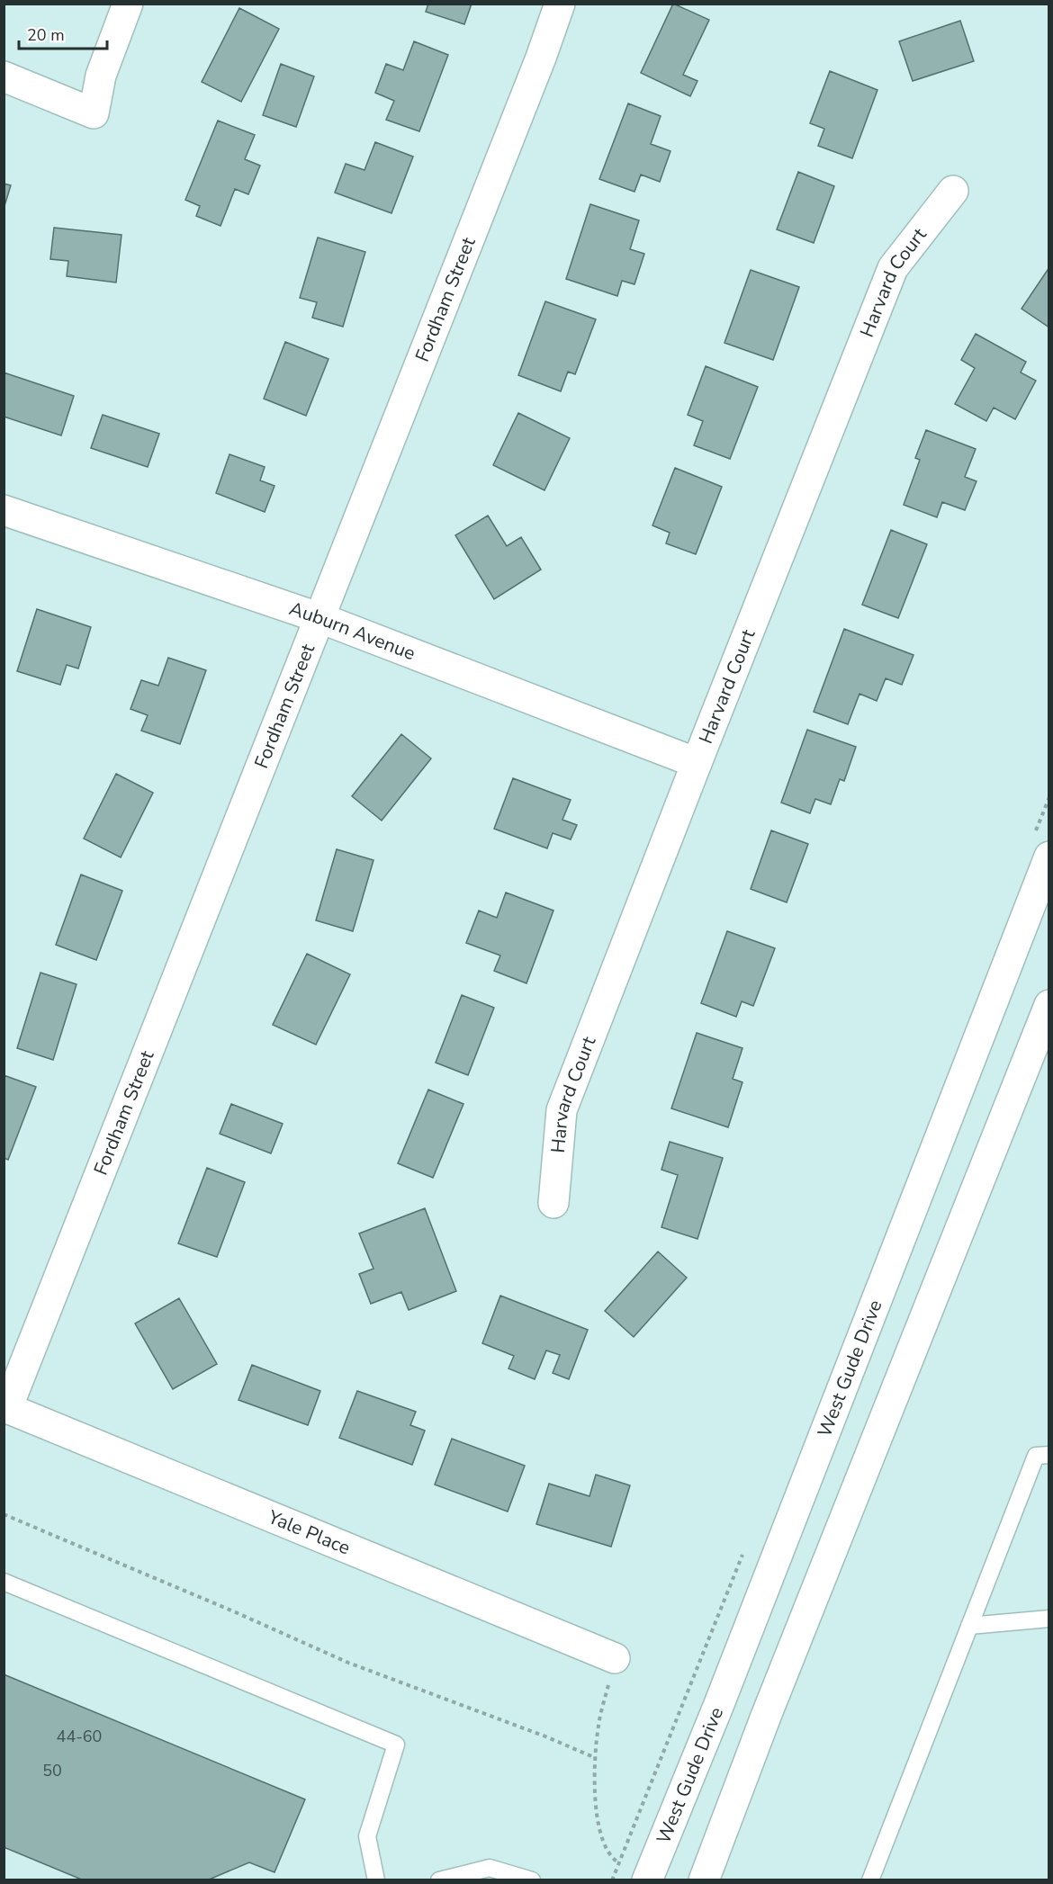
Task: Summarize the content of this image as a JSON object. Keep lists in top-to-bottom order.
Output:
{
  "streets": {
    "street": [
      "Harvard Court",
      "Fordham Street",
      "Auburn Avenue",
      "West Gude Drive",
      "Yale Place"
    ]
  },
  "crossings": [
    ["Harvard Court", "Auburn Avenue"],
    ["Fordham Street", "Auburn Avenue"],
    ["Fordham Street", "Yale Place"]
  ],
  "house_numbers": ["44-60", "50"],
  "scale_bar": "20 m"
}
